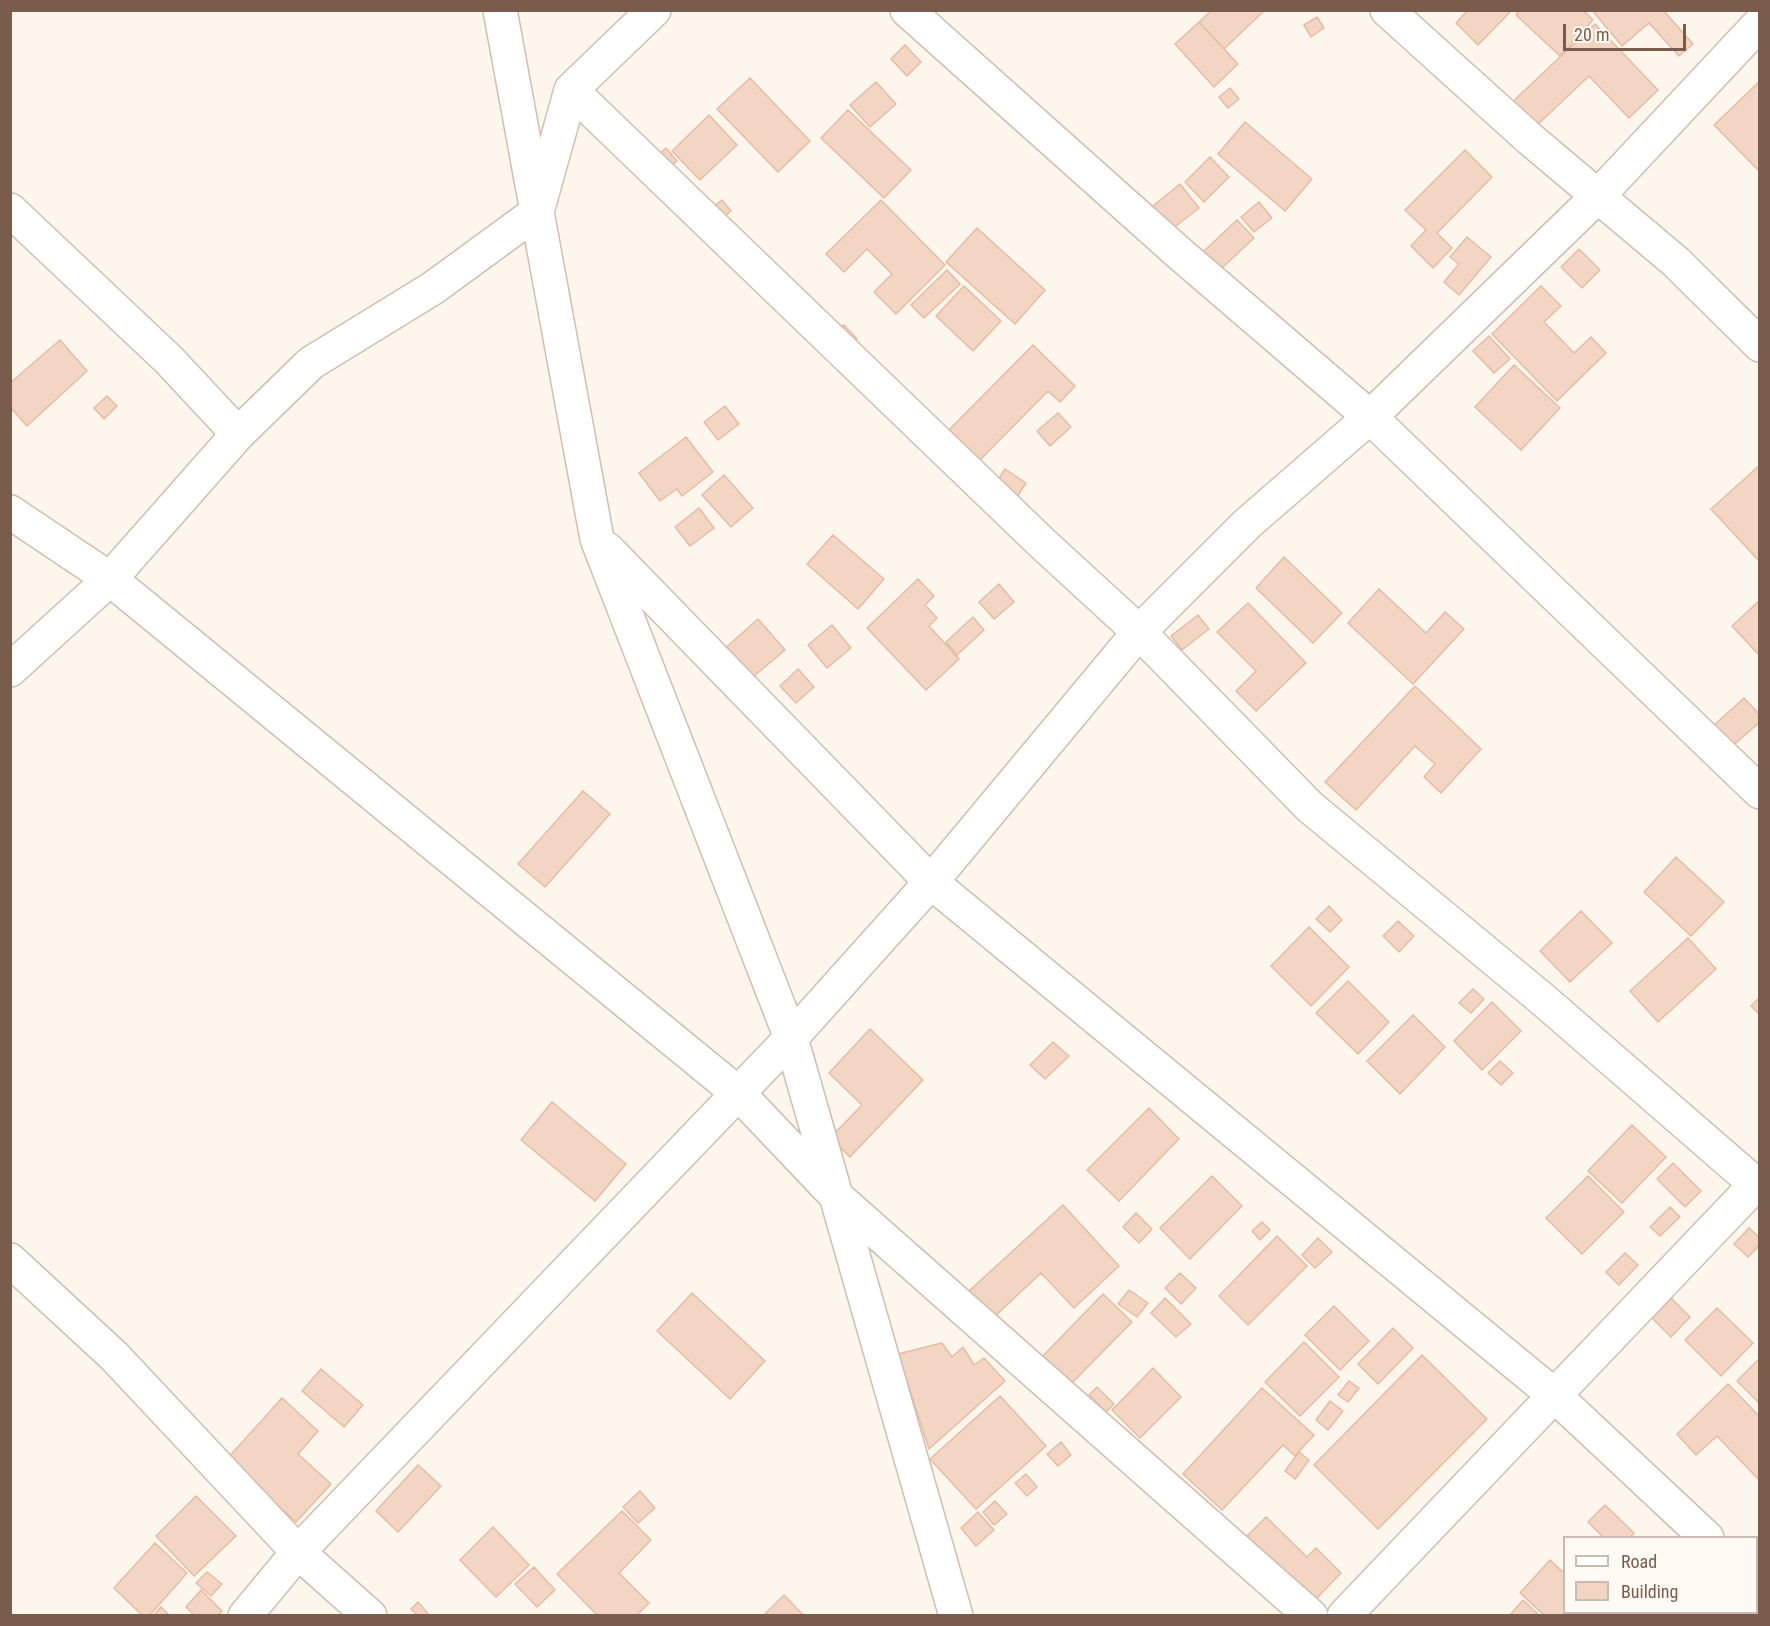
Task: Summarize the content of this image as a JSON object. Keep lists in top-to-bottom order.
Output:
{
  "legend": ["Road", "Building"],
  "scale_bar": "20 m"
}
